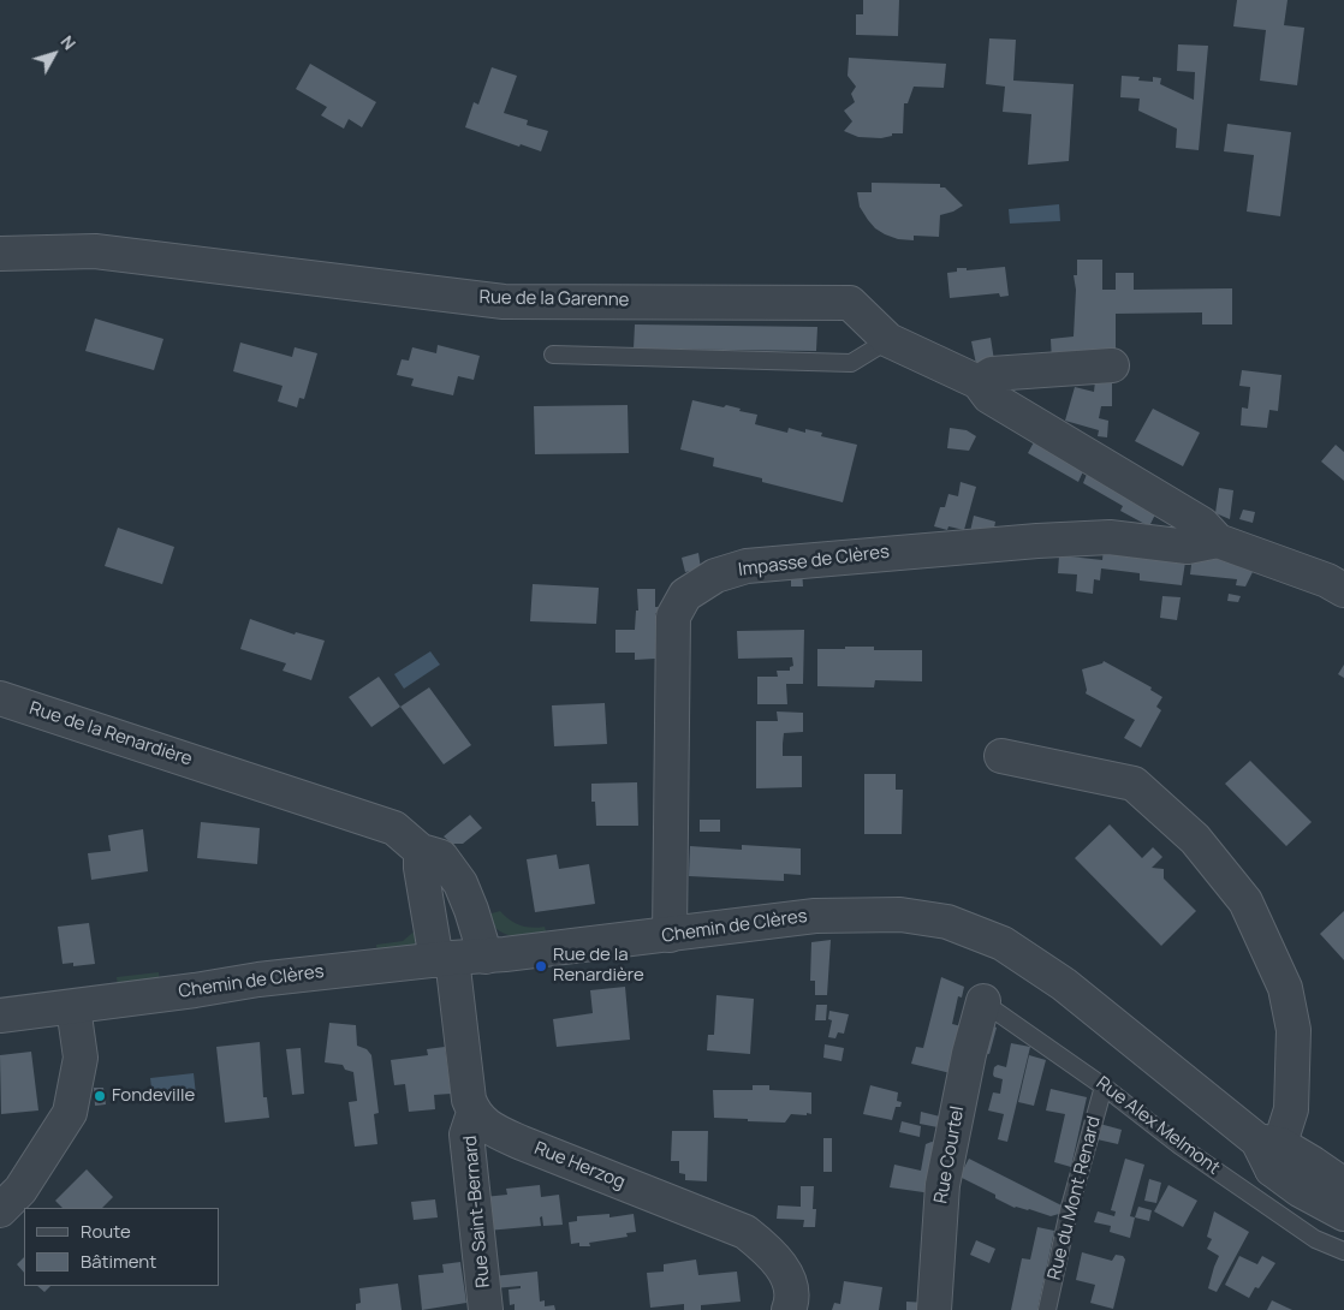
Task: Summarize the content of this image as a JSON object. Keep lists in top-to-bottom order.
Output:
{
  "streets": {
    "street": [
      "Rue de la Garenne",
      "Impasse de Clères",
      "Rue de la Renardière",
      "Chemin de Clères",
      "Rue Courtel",
      "Rue Herzog",
      "Rue Saint-Bernard"
    ],
    "lane": ["Rue Alex Melmont", "Rue du Mont Renard"]
  },
  "crossings": [
    ["Impasse de Clères", "Chemin de Clères"],
    ["Rue de la Renardière", "Chemin de Clères"],
    ["Rue Alex Melmont", "Rue Courtel"],
    ["Rue Alex Melmont", "Rue du Mont Renard"],
    ["Rue Herzog", "Rue Saint-Bernard"]
  ],
  "places": ["Rue de la Renardière", "Fondeville"],
  "legend": ["Route", "Bâtiment"],
  "north": "top right"
}
